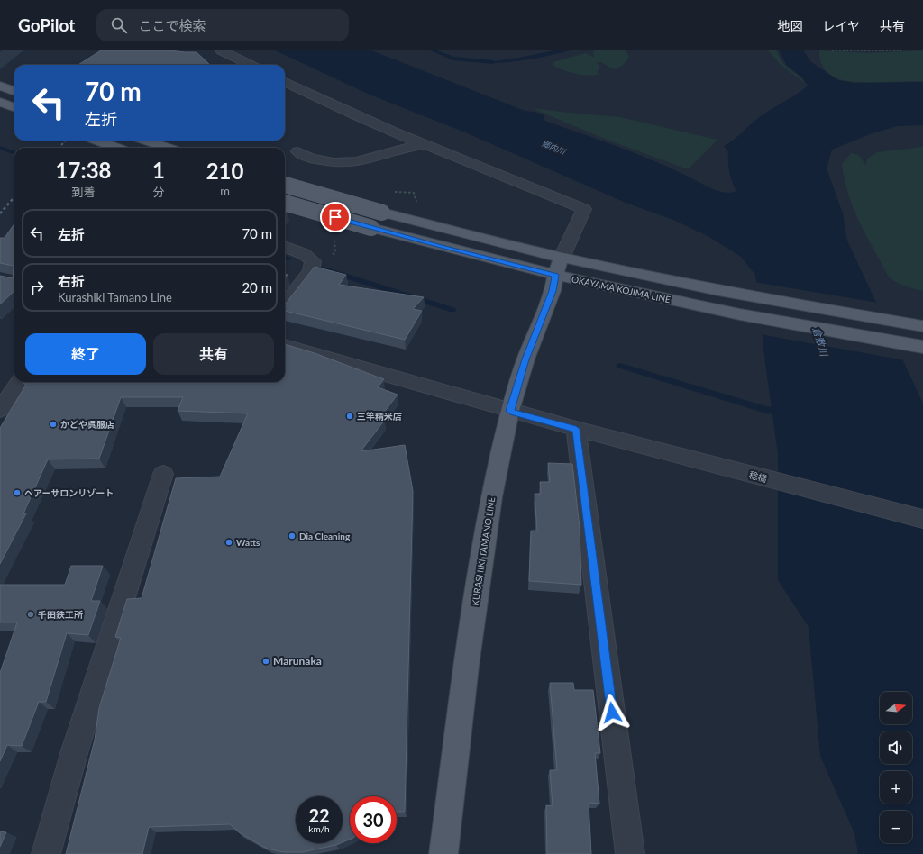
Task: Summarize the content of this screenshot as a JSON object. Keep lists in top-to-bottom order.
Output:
{
  "streets": {
    "main road": ["OKAYAMA KOJIMA LINE", "KURASHIKI TAMANO LINE"],
    "street": ["稔橋"]
  },
  "crossings": [
    ["OKAYAMA KOJIMA LINE", "KURASHIKI TAMANO LINE"],
    ["稔橋", "KURASHIKI TAMANO LINE"]
  ],
  "water": ["郷内川", "倉敷川"],
  "places": [
    "三竿精米店",
    "かどや呉服店",
    "ヘアーサロンリゾート",
    "Dia Cleaning",
    "Watts",
    "千田鉄工所",
    "Marunaka"
  ],
  "north": "right",
  "page": {
    "header": "GoPilot",
    "search": "ここで検索",
    "nav": ["地図", "レイヤ", "共有"],
    "turn": ["70 m", "左折"],
    "eta": [
      "17:38",
      "到着",
      "1",
      "分",
      "210",
      "m"
    ],
    "list": [
      {
        "name": "左折",
        "value": "70 m"
      },
      {
        "name": "右折",
        "note": "Kurashiki Tamano Line",
        "value": "20 m"
      }
    ],
    "buttons": ["終了", "共有"],
    "map_buttons": ["+", "−"],
    "speed": "22 km/h",
    "limit": "30"
  }
}
